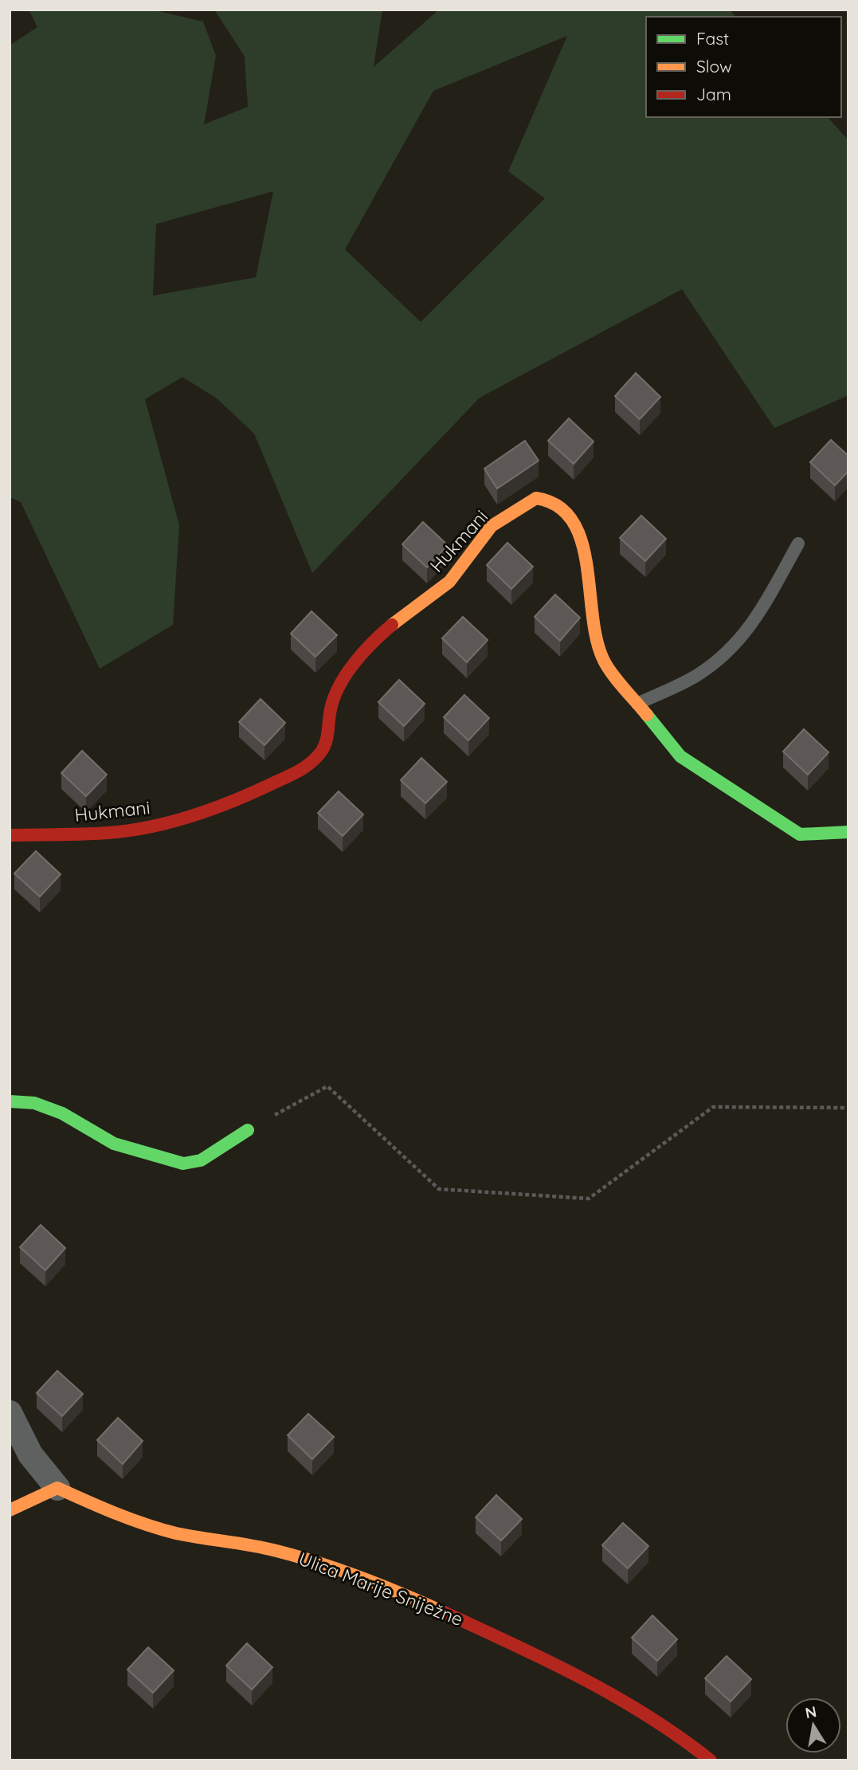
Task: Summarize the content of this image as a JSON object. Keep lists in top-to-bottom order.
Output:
{
  "streets": {
    "street": ["Hukmani", "Ulica Marije Sniježne"]
  },
  "legend": ["Fast", "Slow", "Jam"],
  "north": "top"
}
